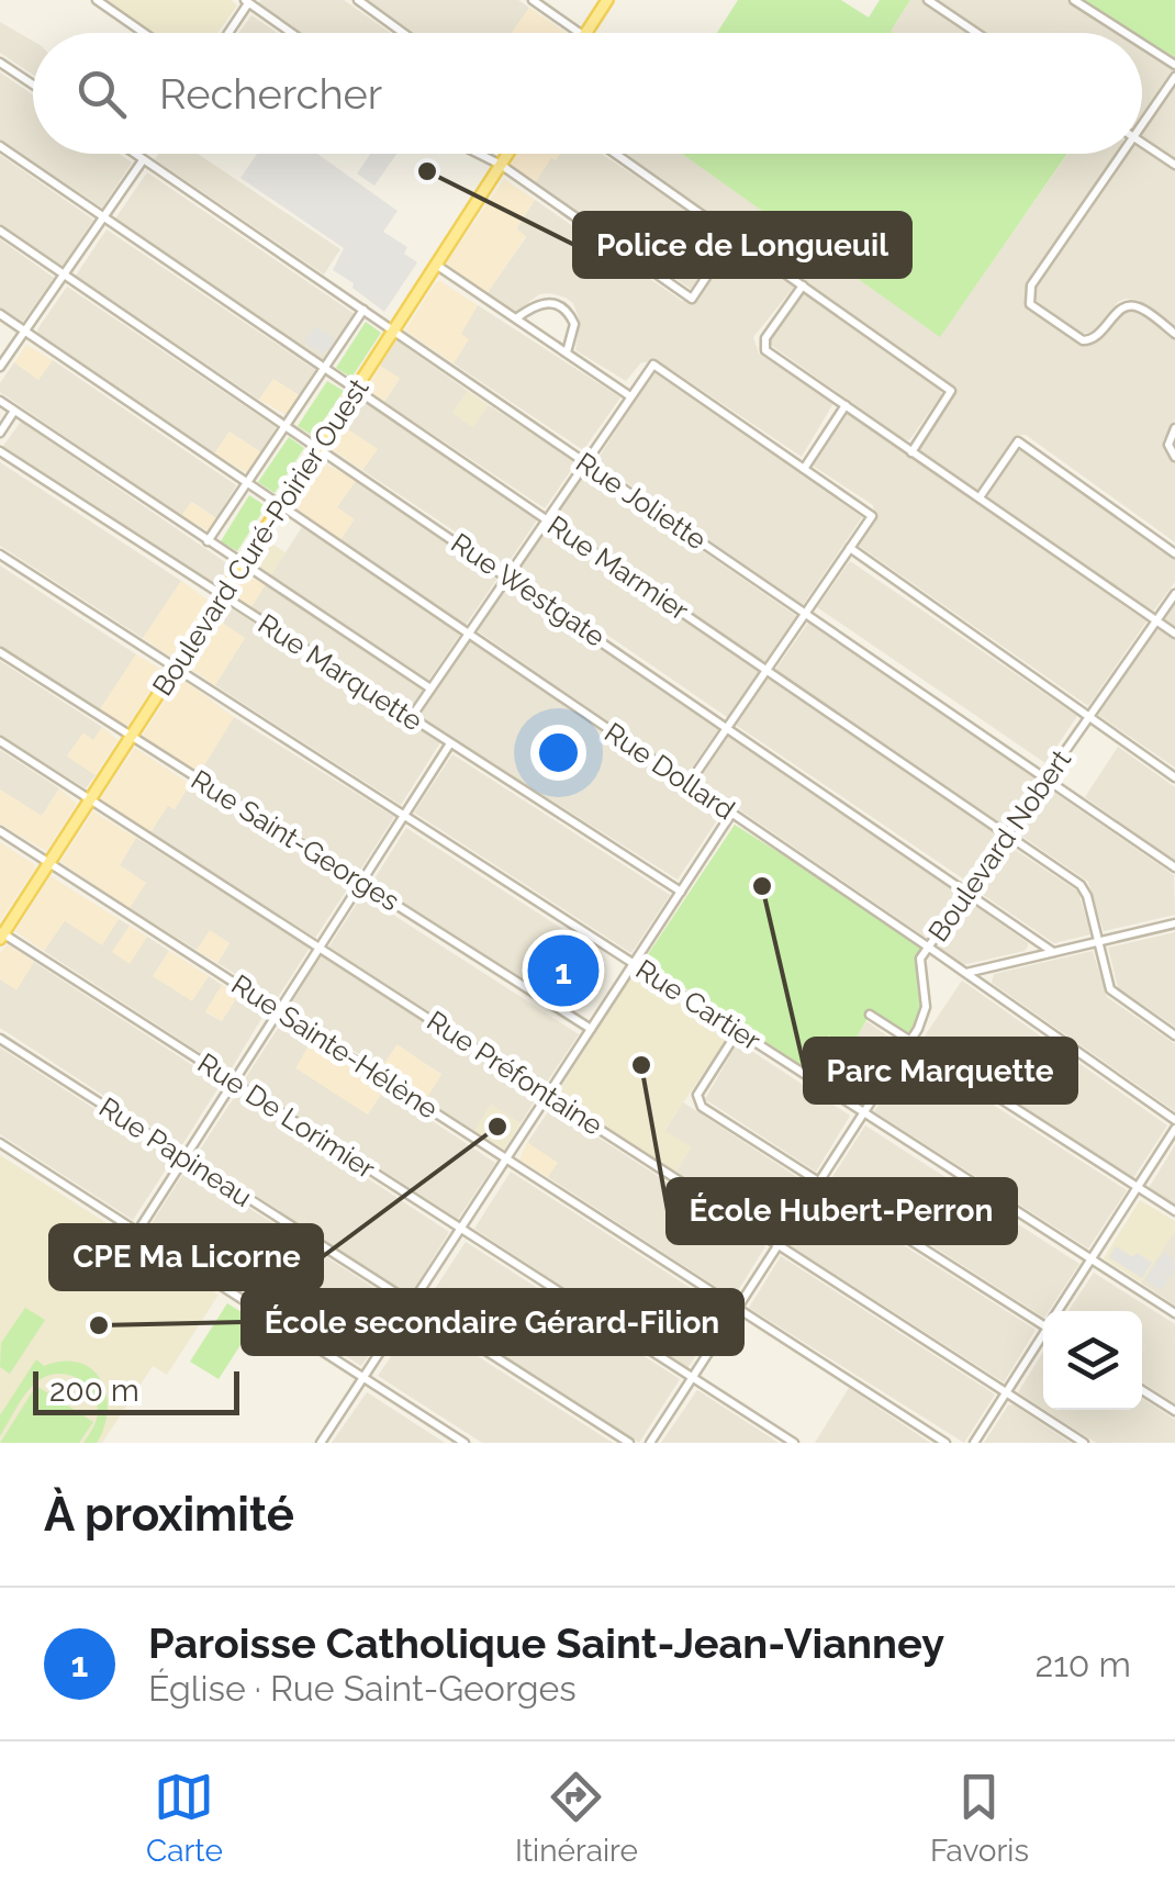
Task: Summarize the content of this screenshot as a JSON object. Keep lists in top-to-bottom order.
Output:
{
  "streets": {
    "main road": ["Boulevard Curé-Poirier Ouest"],
    "street": [
      "Rue Joliette",
      "Rue Marmier",
      "Rue Westgate",
      "Rue Marquette",
      "Rue Dollard",
      "Rue Saint-Georges",
      "Boulevard Nobert",
      "Rue Cartier",
      "Rue Sainte-Hélène",
      "Rue Préfontaine",
      "Rue De Lorimier",
      "Rue Papineau"
    ]
  },
  "crossings": [
    ["Rue Joliette", "Boulevard Curé-Poirier Ouest"],
    ["Rue Joliette", "Boulevard Nobert"],
    ["Boulevard Curé-Poirier Ouest", "Rue Marmier"],
    ["Boulevard Curé-Poirier Ouest", "Rue Westgate"],
    ["Boulevard Curé-Poirier Ouest", "Rue Marquette"],
    ["Boulevard Curé-Poirier Ouest", "Rue Dollard"],
    ["Boulevard Curé-Poirier Ouest", "Rue Saint-Georges"],
    ["Boulevard Curé-Poirier Ouest", "Rue Cartier"],
    ["Boulevard Curé-Poirier Ouest", "Rue Sainte-Hélène"],
    ["Boulevard Curé-Poirier Ouest", "Rue Préfontaine"],
    ["Boulevard Curé-Poirier Ouest", "Rue De Lorimier"],
    ["Rue Marmier", "Boulevard Nobert"],
    ["Rue Westgate", "Boulevard Nobert"],
    ["Rue Dollard", "Boulevard Nobert"],
    ["Boulevard Nobert", "Rue Cartier"],
    ["Boulevard Nobert", "Rue Sainte-Hélène"],
    ["Boulevard Nobert", "Rue Préfontaine"],
    ["Boulevard Nobert", "Rue De Lorimier"]
  ],
  "places": [
    "Police de Longueuil",
    "Parc Marquette",
    "École Hubert-Perron",
    "CPE Ma Licorne",
    "École secondaire Gérard-Filion"
  ],
  "scale_bar": "200 m",
  "page": {
    "search": "Rechercher",
    "pins": "1",
    "scale": "200 m",
    "heading": "À proximité",
    "list": [
      {
        "mark": "1",
        "name": "Paroisse Catholique Saint-Jean-Vianney",
        "note": "Église · Rue Saint-Georges",
        "value": "210 m"
      }
    ],
    "nav": ["Carte", "Itinéraire", "Favoris"]
  }
}
